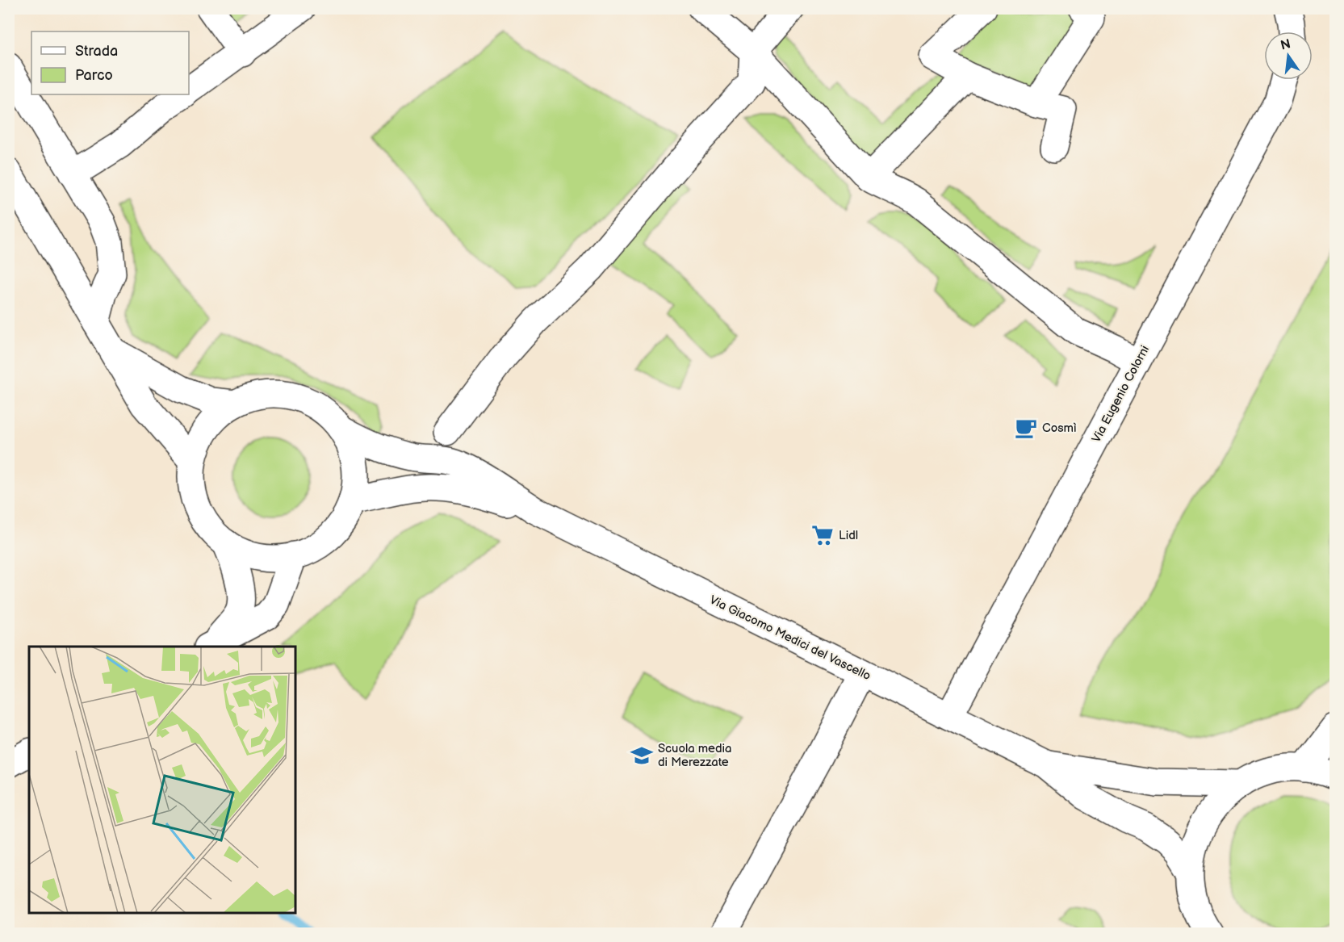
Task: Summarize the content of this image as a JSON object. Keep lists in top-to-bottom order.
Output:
{
  "streets": {
    "street": ["Via Eugenio Colorni", "Via Giacomo Medici del Vascello"]
  },
  "crossings": [
    ["Via Eugenio Colorni", "Via Giacomo Medici del Vascello"]
  ],
  "places": {
    "cafe": ["Cosmì"],
    "supermarket": ["Lidl"],
    "school or university": ["Scuola media di Merezzate"]
  },
  "legend": ["Strada", "Parco"],
  "north": "top"
}
